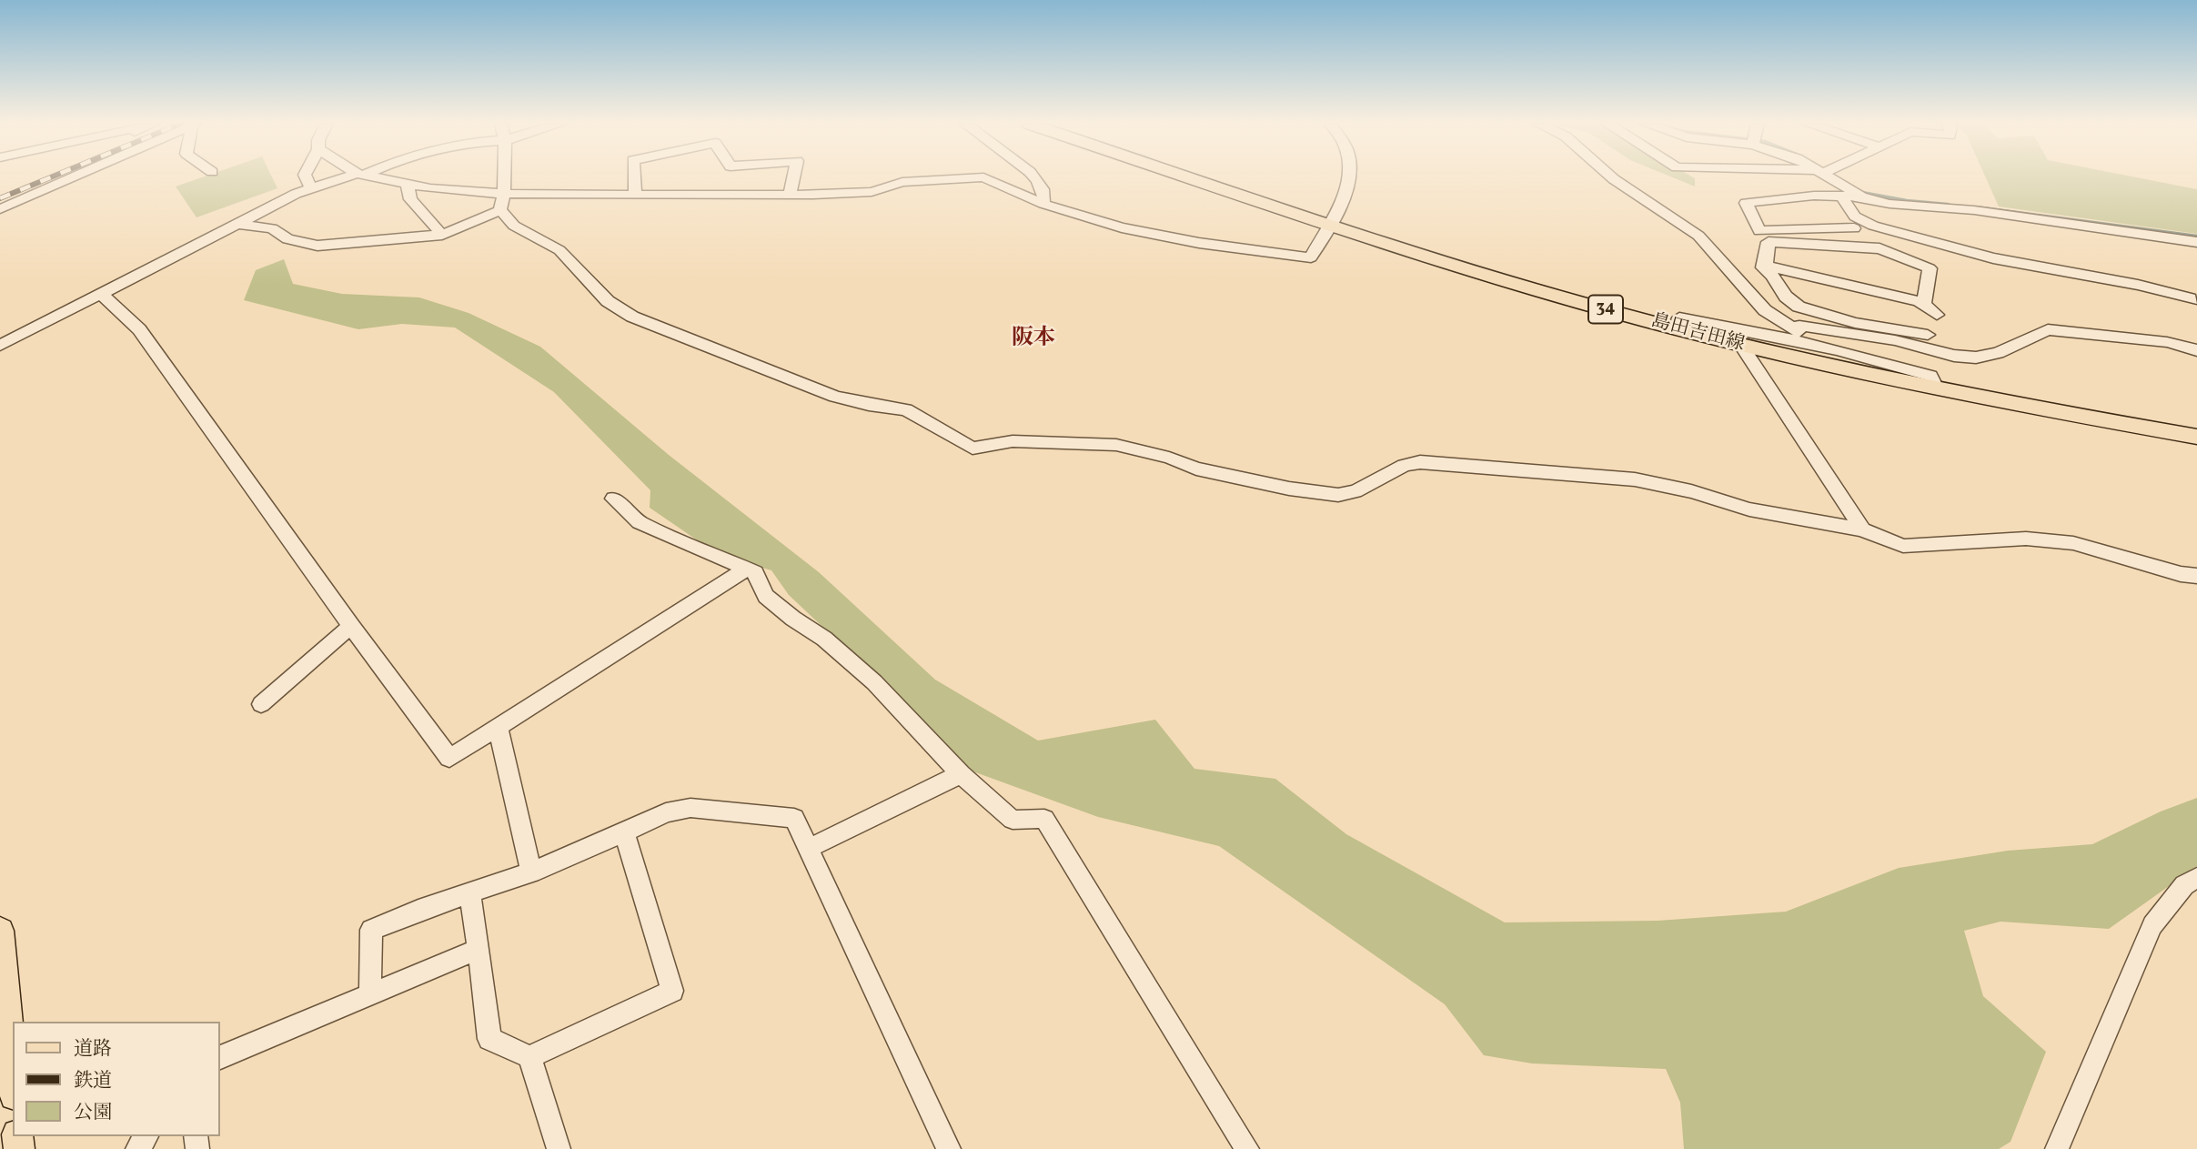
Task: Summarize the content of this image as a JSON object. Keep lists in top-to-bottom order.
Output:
{
  "streets": {
    "main road": ["34", "島田吉田線"]
  },
  "districts": ["阪本"],
  "legend": ["道路", "鉄道", "公園"]
}
